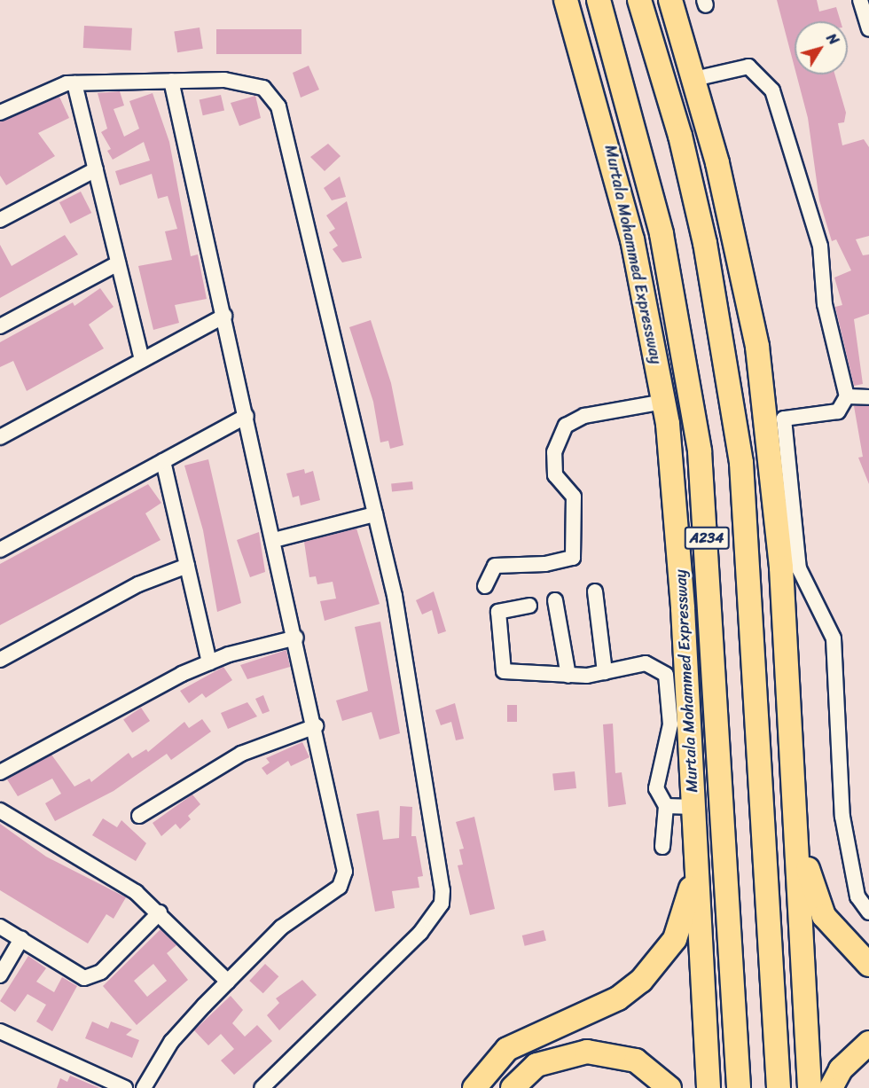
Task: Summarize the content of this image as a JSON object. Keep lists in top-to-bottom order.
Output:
{
  "streets": {
    "highway": ["Murtala Mohammed Expressway", "A234"]
  },
  "north": "top right"
}
